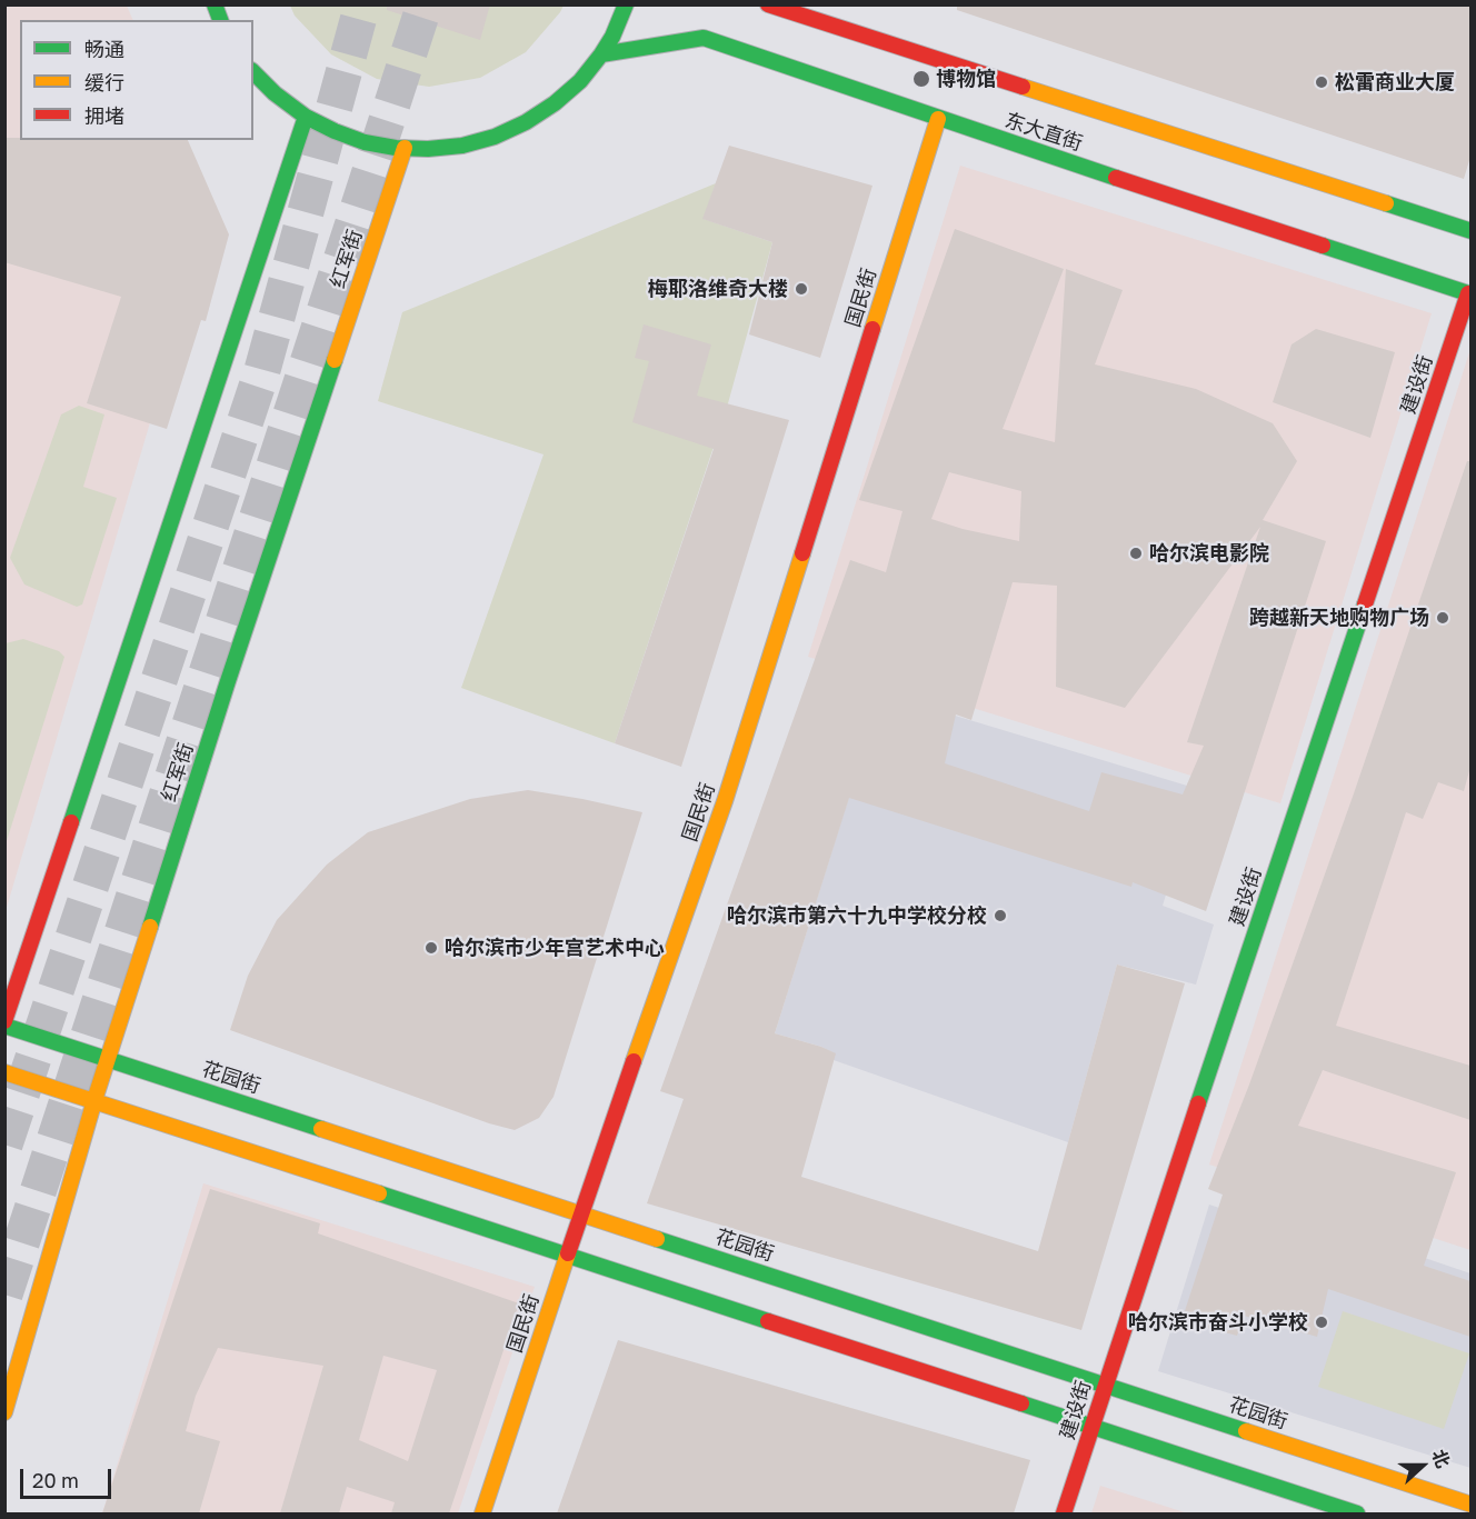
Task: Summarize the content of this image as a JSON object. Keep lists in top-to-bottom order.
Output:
{
  "streets": {
    "main road": [
      "东大直街",
      "红军街",
      "国民街",
      "建设街",
      "花园街"
    ]
  },
  "crossings": [
    ["东大直街", "国民街"],
    ["东大直街", "建设街"],
    ["红军街", "花园街"],
    ["国民街", "花园街"],
    ["建设街", "花园街"]
  ],
  "places": [
    "博物馆",
    "松雷商业大厦",
    "梅耶洛维奇大楼",
    "哈尔滨电影院",
    "跨越新天地购物广场",
    "哈尔滨市第六十九中学校分校",
    "哈尔滨市少年宫艺术中心",
    "哈尔滨市奋斗小学校"
  ],
  "legend": ["畅通", "缓行", "拥堵"],
  "scale_bar": "20 m",
  "north": "right"
}
